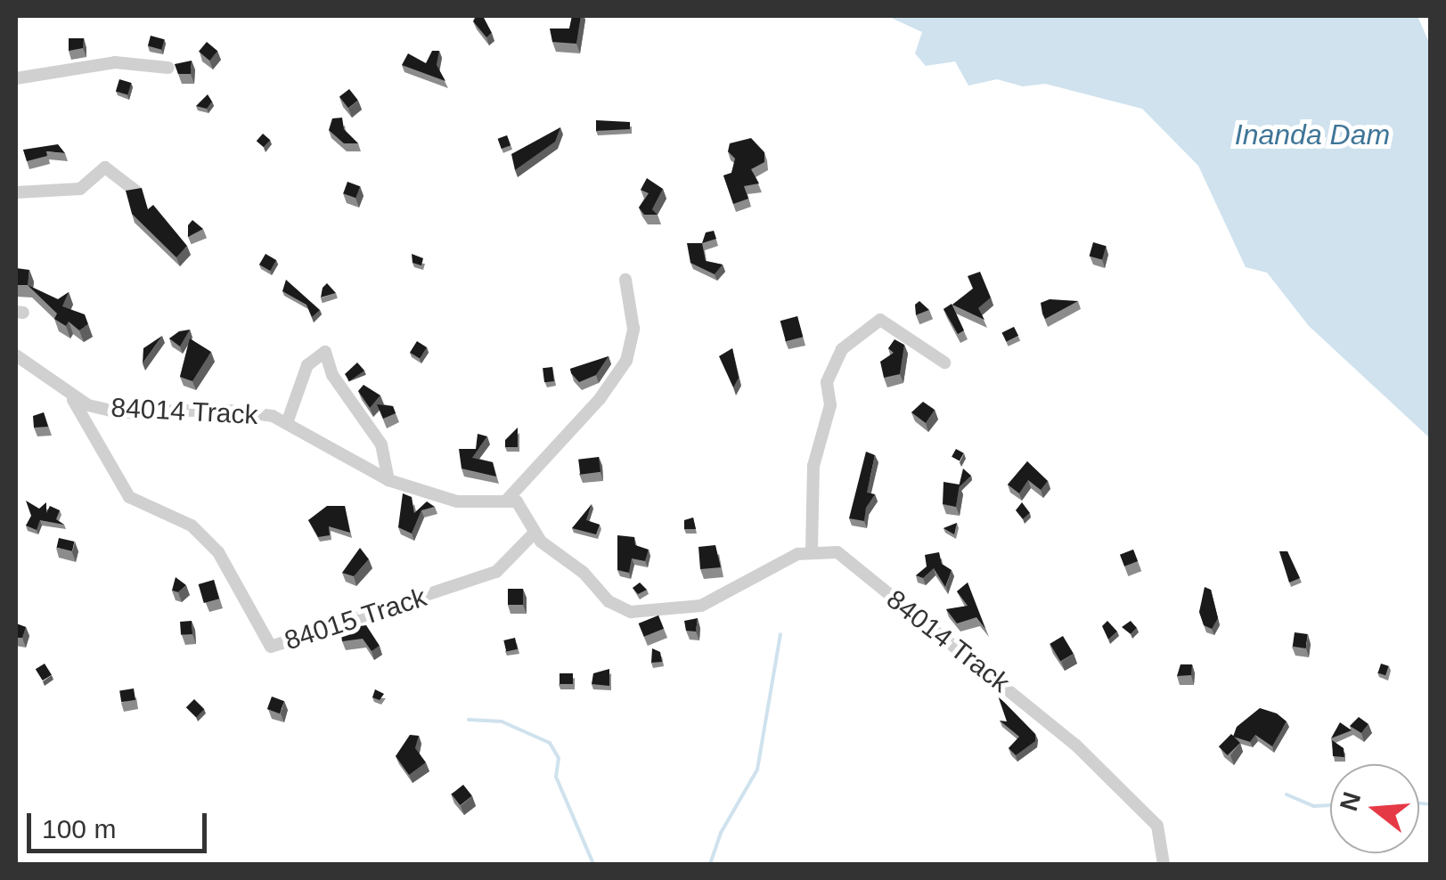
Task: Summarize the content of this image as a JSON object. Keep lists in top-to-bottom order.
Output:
{
  "streets": {
    "street": ["84014 Track", "84015 Track"]
  },
  "crossings": [
    ["84014 Track", "84015 Track"]
  ],
  "water": ["Inanda Dam"],
  "scale_bar": "100 m",
  "north": "left"
}
